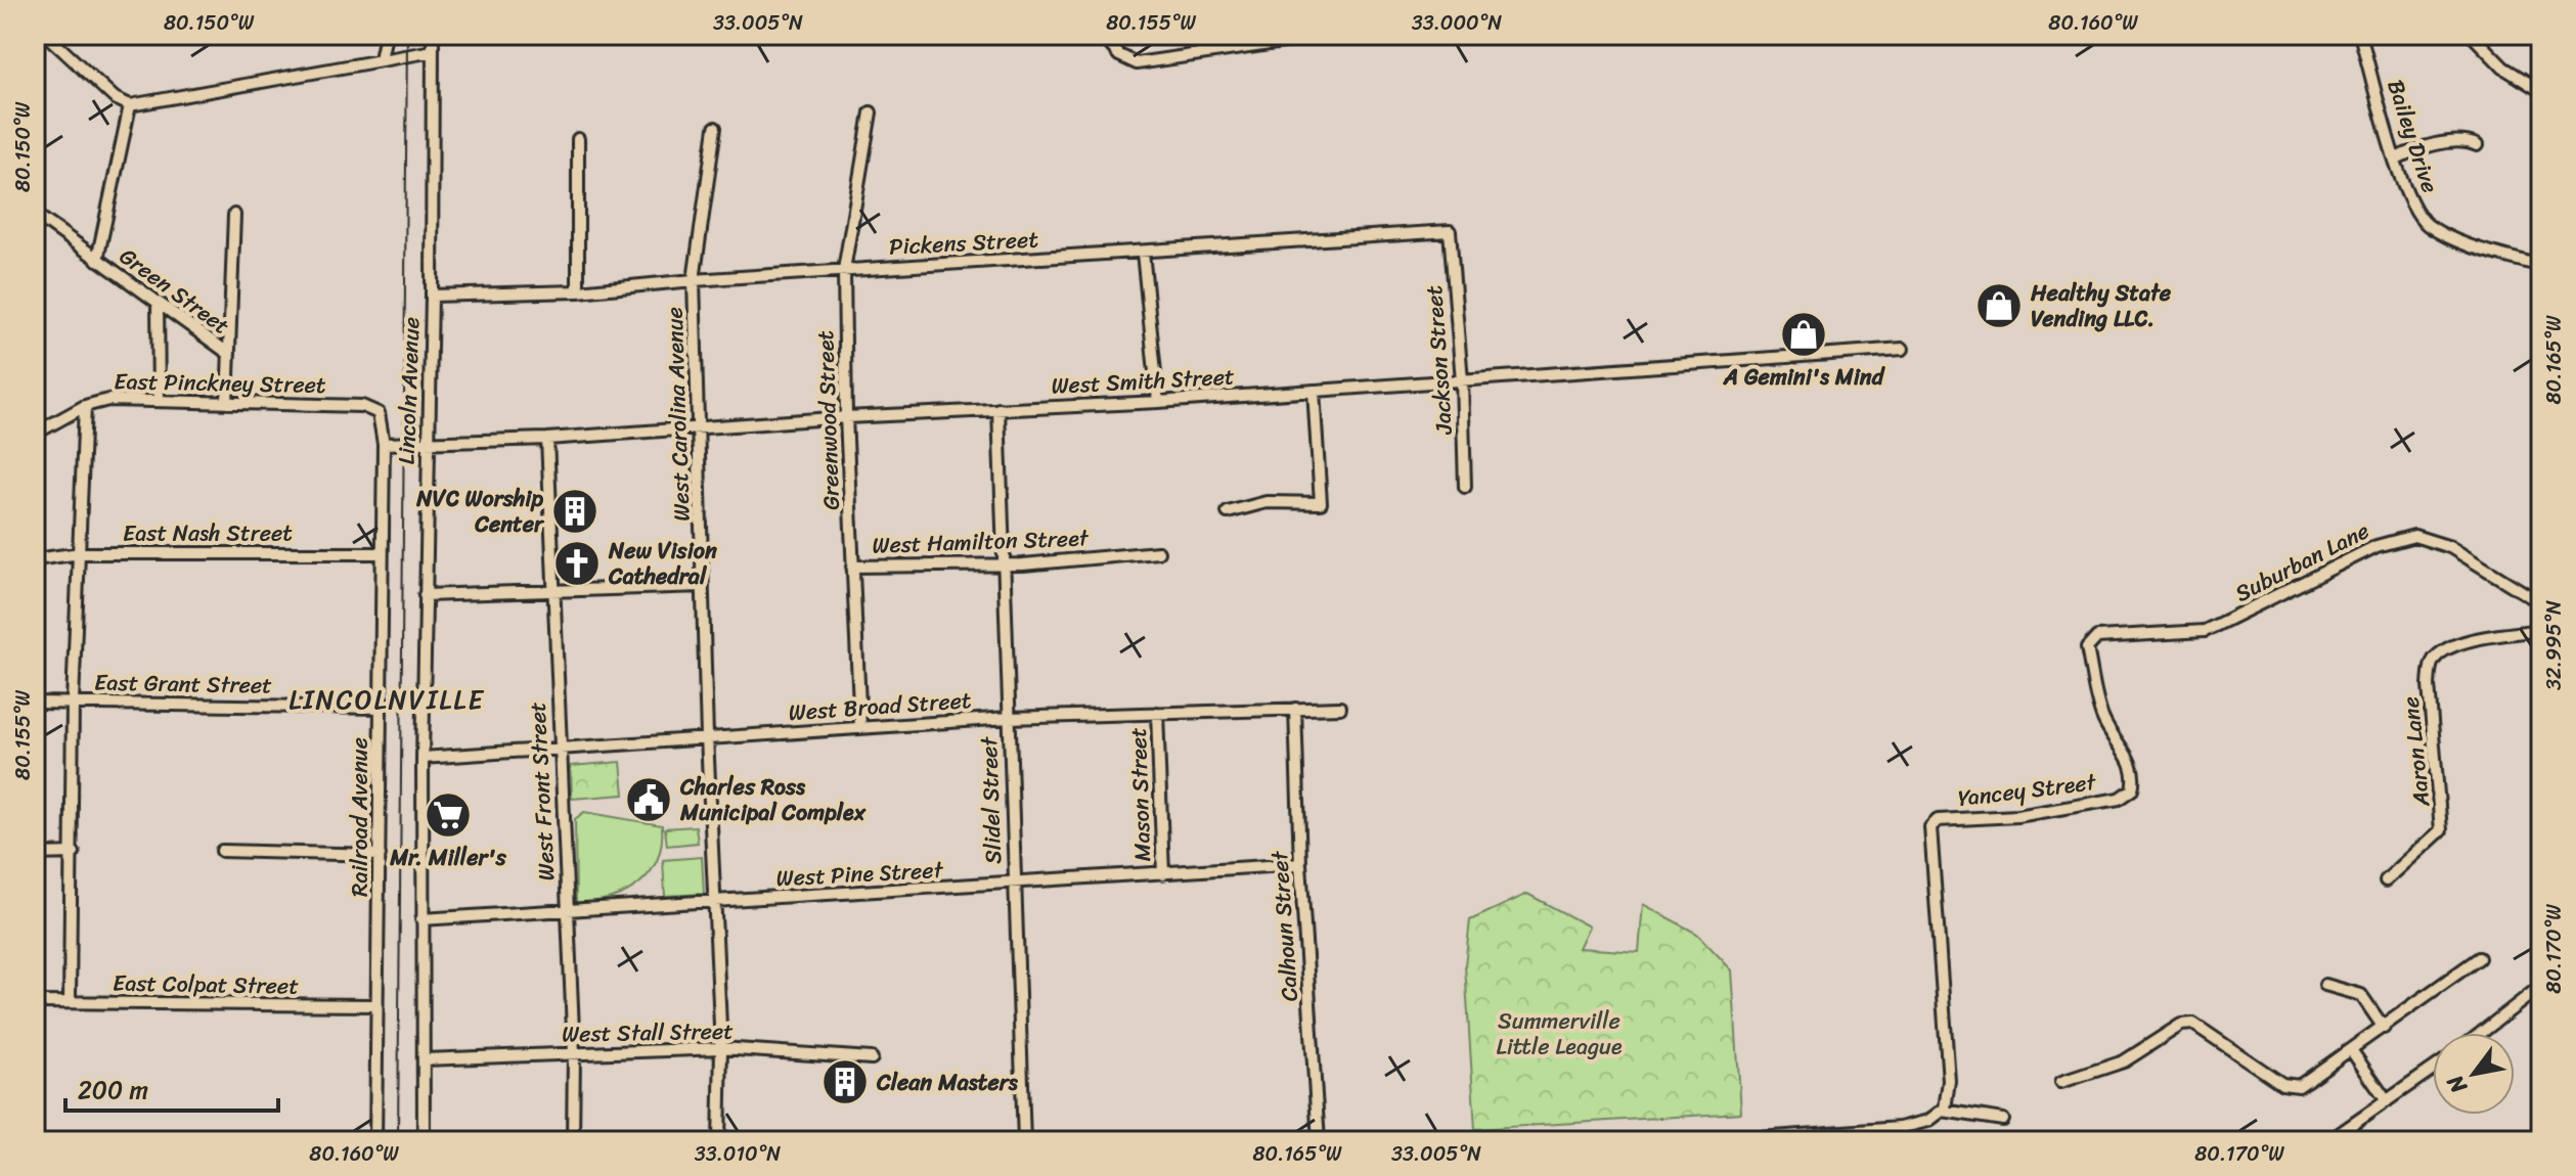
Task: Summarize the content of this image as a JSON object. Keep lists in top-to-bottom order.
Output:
{
  "streets": {
    "street": [
      "Bailey Drive",
      "Pickens Street",
      "Green Street",
      "Jackson Street",
      "West Smith Street",
      "East Pinckney Street",
      "Lincoln Avenue",
      "West Carolina Avenue",
      "Greenwood Street",
      "East Nash Street",
      "West Hamilton Street",
      "Suburban Lane",
      "East Grant Street",
      "West Broad Street",
      "Aaron Lane",
      "Yancey Street",
      "West Front Street",
      "Mason Street",
      "Slidel Street",
      "Railroad Avenue",
      "West Pine Street",
      "Calhoun Street",
      "East Colpat Street",
      "West Stall Street"
    ]
  },
  "crossings": [
    ["Pickens Street", "Jackson Street"],
    ["Pickens Street", "Lincoln Avenue"],
    ["Pickens Street", "West Carolina Avenue"],
    ["Pickens Street", "Greenwood Street"],
    ["Jackson Street", "West Smith Street"],
    ["West Smith Street", "East Pinckney Street"],
    ["West Smith Street", "Lincoln Avenue"],
    ["West Smith Street", "West Carolina Avenue"],
    ["West Smith Street", "Greenwood Street"],
    ["West Smith Street", "West Front Street"],
    ["West Smith Street", "Slidel Street"],
    ["West Smith Street", "Railroad Avenue"],
    ["East Pinckney Street", "Railroad Avenue"],
    ["Lincoln Avenue", "West Broad Street"],
    ["Lincoln Avenue", "West Pine Street"],
    ["Lincoln Avenue", "West Stall Street"],
    ["West Carolina Avenue", "West Broad Street"],
    ["West Carolina Avenue", "West Pine Street"],
    ["West Carolina Avenue", "West Stall Street"],
    ["Greenwood Street", "West Hamilton Street"],
    ["Greenwood Street", "West Broad Street"],
    ["East Nash Street", "Railroad Avenue"],
    ["West Hamilton Street", "Slidel Street"],
    ["Suburban Lane", "Yancey Street"],
    ["East Grant Street", "Railroad Avenue"],
    ["West Broad Street", "West Front Street"],
    ["West Broad Street", "Mason Street"],
    ["West Broad Street", "Slidel Street"],
    ["West Broad Street", "Calhoun Street"],
    ["West Front Street", "West Pine Street"],
    ["West Front Street", "West Stall Street"],
    ["Mason Street", "West Pine Street"],
    ["Slidel Street", "West Pine Street"],
    ["Railroad Avenue", "East Colpat Street"],
    ["West Pine Street", "Calhoun Street"]
  ],
  "districts": ["LINCOLNVILLE"],
  "parks": ["Summerville Little League"],
  "places": {
    "shop": ["Healthy State Vending LLC.", "A Gemini's Mind"],
    "building": ["NVC Worship Center", "Clean Masters"],
    "church": ["New Vision Cathedral"],
    "public building": ["Charles Ross Municipal Complex"],
    "supermarket": ["Mr. Miller's"]
  },
  "scale_bar": "200 m",
  "north": "bottom left",
  "coordinates": [
    "80.150°W",
    "33.005°N",
    "80.155°W",
    "33.000°N",
    "80.160°W",
    "80.165°W",
    "32.995°N",
    "80.170°W",
    "33.010°N"
  ]
}
